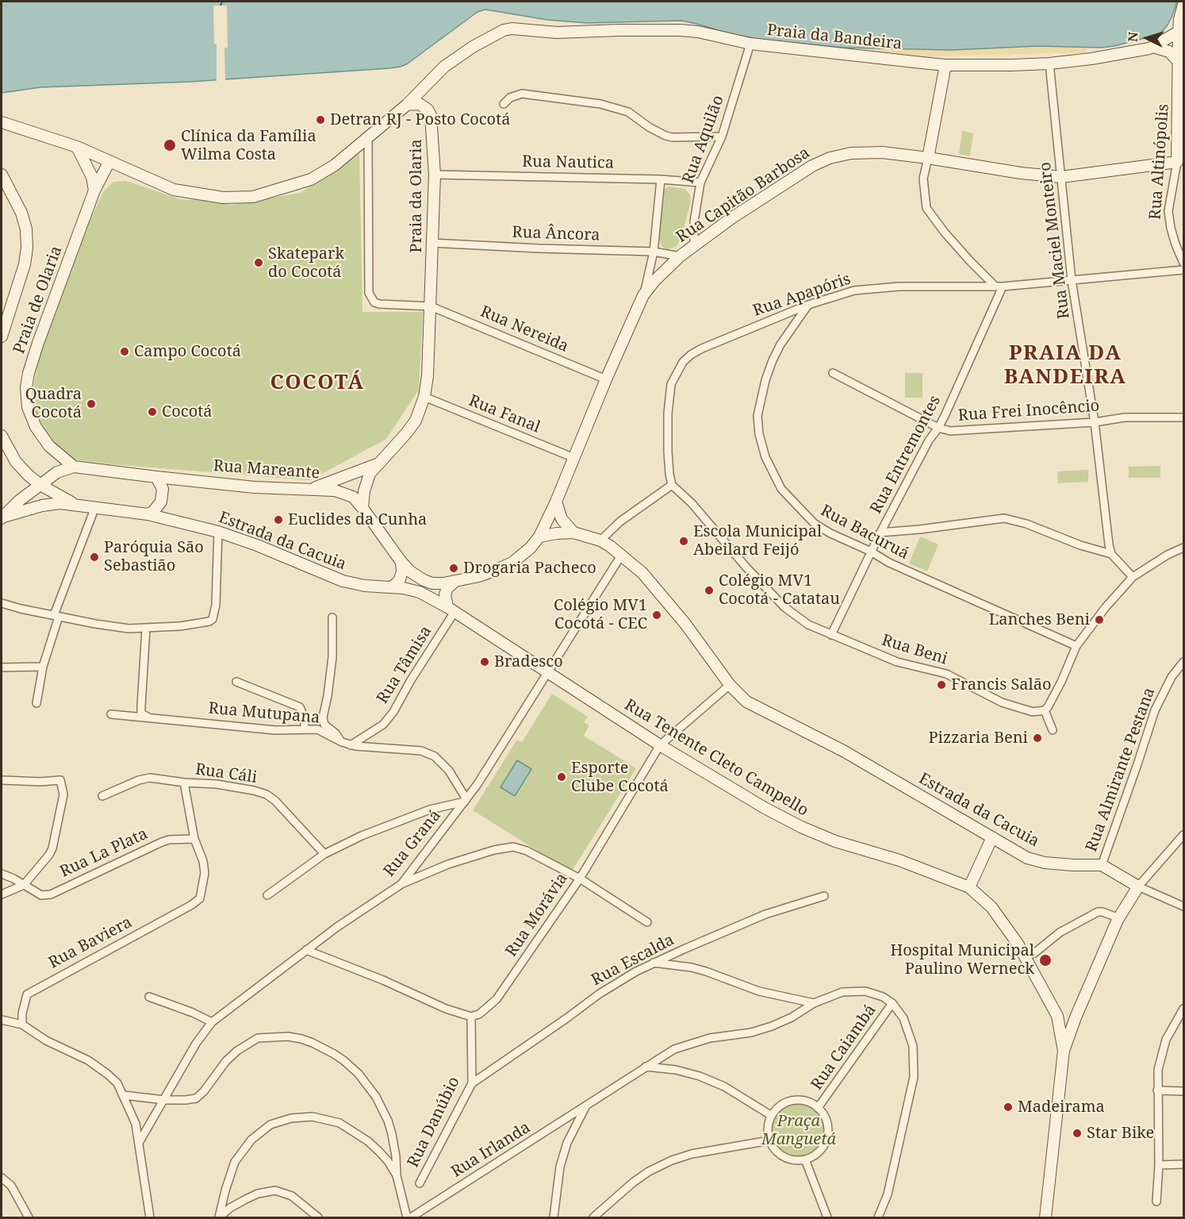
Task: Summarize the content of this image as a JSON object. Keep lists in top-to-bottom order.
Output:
{
  "streets": {
    "main road": [
      "Praia da Bandeira",
      "Rua Altinópolis",
      "Rua Capitão Barbosa",
      "Praia da Olaria",
      "Praia de Olaria",
      "Rua Mareante",
      "Estrada da Cacuia",
      "Rua Tenente Cleto Campello"
    ],
    "street": [
      "Rua Aquilão",
      "Rua Nautica",
      "Rua Âncora",
      "Rua Maciel Monteiro",
      "Rua Apapóris",
      "Rua Nereida",
      "Rua Frei Inocêncio",
      "Rua Fanal",
      "Rua Entremontes",
      "Rua Bacuruá",
      "Rua Beni",
      "Rua Tâmisa",
      "Rua Mutupana",
      "Rua Almirante Pestana",
      "Rua Cáli",
      "Rua Graná",
      "Rua La Plata",
      "Rua Morávia",
      "Rua Baviera",
      "Rua Escalda",
      "Rua Caiambá",
      "Rua Danúbio",
      "Rua Irlanda"
    ]
  },
  "crossings": [
    ["Praia da Bandeira", "Rua Aquilão"],
    ["Praia da Bandeira", "Rua Altinópolis"],
    ["Praia da Bandeira", "Praia da Olaria"],
    ["Praia da Bandeira", "Rua Maciel Monteiro"],
    ["Rua Aquilão", "Rua Nautica"],
    ["Rua Aquilão", "Rua Capitão Barbosa"],
    ["Rua Altinópolis", "Rua Capitão Barbosa"],
    ["Rua Nautica", "Praia da Olaria"],
    ["Rua Capitão Barbosa", "Rua Âncora"],
    ["Rua Capitão Barbosa", "Rua Maciel Monteiro"],
    ["Rua Capitão Barbosa", "Rua Nereida"],
    ["Rua Capitão Barbosa", "Rua Fanal"],
    ["Rua Capitão Barbosa", "Rua Mareante"],
    ["Rua Capitão Barbosa", "Estrada da Cacuia"],
    ["Praia da Olaria", "Rua Âncora"],
    ["Praia da Olaria", "Rua Nereida"],
    ["Praia da Olaria", "Rua Fanal"],
    ["Praia da Olaria", "Rua Mareante"],
    ["Rua Maciel Monteiro", "Rua Apapóris"],
    ["Rua Maciel Monteiro", "Rua Frei Inocêncio"],
    ["Rua Apapóris", "Rua Entremontes"],
    ["Rua Apapóris", "Rua Bacuruá"],
    ["Rua Apapóris", "Rua Beni"],
    ["Praia de Olaria", "Rua Mareante"],
    ["Rua Frei Inocêncio", "Rua Entremontes"],
    ["Rua Entremontes", "Rua Bacuruá"],
    ["Rua Entremontes", "Rua Beni"],
    ["Estrada da Cacuia", "Rua Tâmisa"],
    ["Estrada da Cacuia", "Rua Tenente Cleto Campello"],
    ["Estrada da Cacuia", "Rua Almirante Pestana"],
    ["Estrada da Cacuia", "Rua Graná"],
    ["Estrada da Cacuia", "Rua Morávia"],
    ["Rua Tâmisa", "Rua Mutupana"],
    ["Rua Tâmisa", "Rua Tenente Cleto Campello"],
    ["Rua Mutupana", "Rua Graná"],
    ["Rua Tenente Cleto Campello", "Rua Graná"],
    ["Rua Tenente Cleto Campello", "Rua Morávia"],
    ["Rua Cáli", "Rua Baviera"],
    ["Rua La Plata", "Rua Baviera"],
    ["Rua Morávia", "Rua Danúbio"],
    ["Rua Escalda", "Rua Danúbio"],
    ["Rua Caiambá", "Rua Irlanda"]
  ],
  "districts": ["PRAIA DA BANDEIRA", "COCOTÁ"],
  "parks": ["Praça Manguetá"],
  "places": [
    "Detran RJ - Posto Cocotá",
    "Clínica da Família Wilma Costa",
    "Skatepark do Cocotá",
    "Campo Cocotá",
    "Quadra Cocotá",
    "Cocotá",
    "Euclides da Cunha",
    "Escola Municipal Abeilard Feijó",
    "Paróquia São Sebastião",
    "Drogaria Pacheco",
    "Colégio MV1 Cocotá - Catatau",
    "Colégio MV1 Cocotá - CEC",
    "Lanches Beni",
    "Bradesco",
    "Francis Salão",
    "Pizzaria Beni",
    "Esporte Clube Cocotá",
    "Hospital Municipal Paulino Werneck",
    "Madeirama",
    "Star Bike"
  ],
  "north": "left"
}
